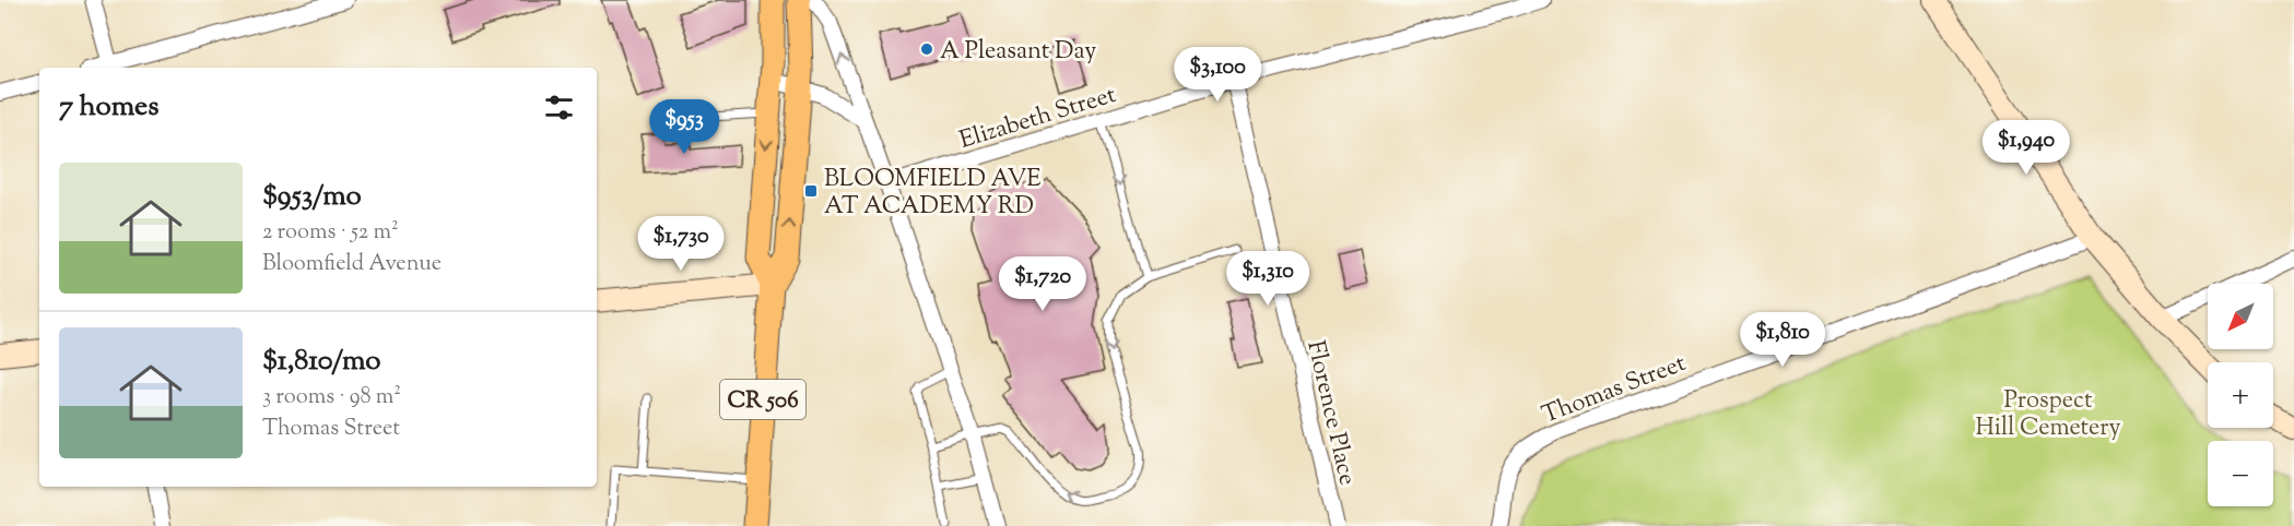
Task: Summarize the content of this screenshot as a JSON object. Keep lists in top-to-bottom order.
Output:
{
  "streets": {
    "main road": ["CR 506"],
    "street": ["Elizabeth Street", "Thomas Street", "Florence Place"]
  },
  "crossings": [
    ["Elizabeth Street", "Florence Place"]
  ],
  "parks": ["Prospect Hill Cemetery"],
  "places": {
    "other": ["A Pleasant Day"],
    "transit": ["BLOOMFIELD AVE AT ACADEMY RD"]
  },
  "north": "bottom left",
  "page": {
    "price": [
      "$3,100",
      "$953",
      "$1,940",
      "$1,730",
      "$1,310",
      "$1,720",
      "$1,810"
    ],
    "heading": "7 homes",
    "list": [
      {
        "name": "$953/mo",
        "note": "2 rooms · 52 m² · Bloomfield Avenue"
      },
      {
        "name": "$1,810/mo",
        "note": "3 rooms · 98 m² · Thomas Street"
      }
    ],
    "map_buttons": ["+", "−"]
  }
}
